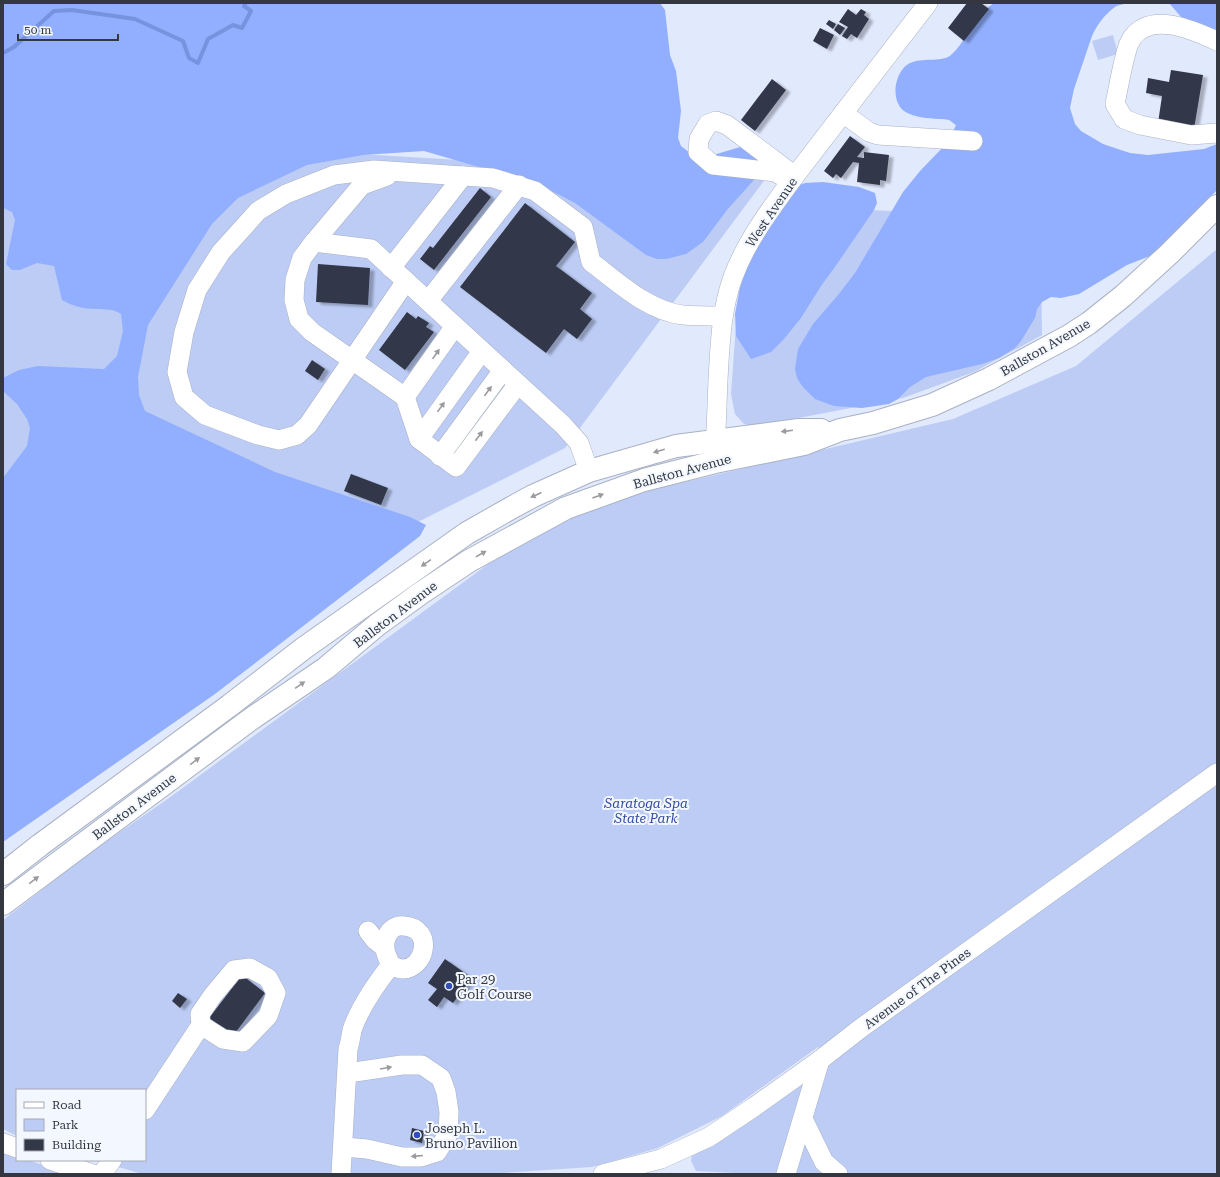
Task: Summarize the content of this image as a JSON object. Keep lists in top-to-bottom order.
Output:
{
  "streets": {
    "highway": ["Ballston Avenue"],
    "street": ["West Avenue", "Avenue of The Pines"]
  },
  "crossings": [
    ["West Avenue", "Ballston Avenue"]
  ],
  "parks": ["Saratoga Spa State Park"],
  "places": ["Par 29 Golf Course", "Joseph L. Bruno Pavilion"],
  "legend": ["Road", "Park", "Building"],
  "scale_bar": "50 m"
}
